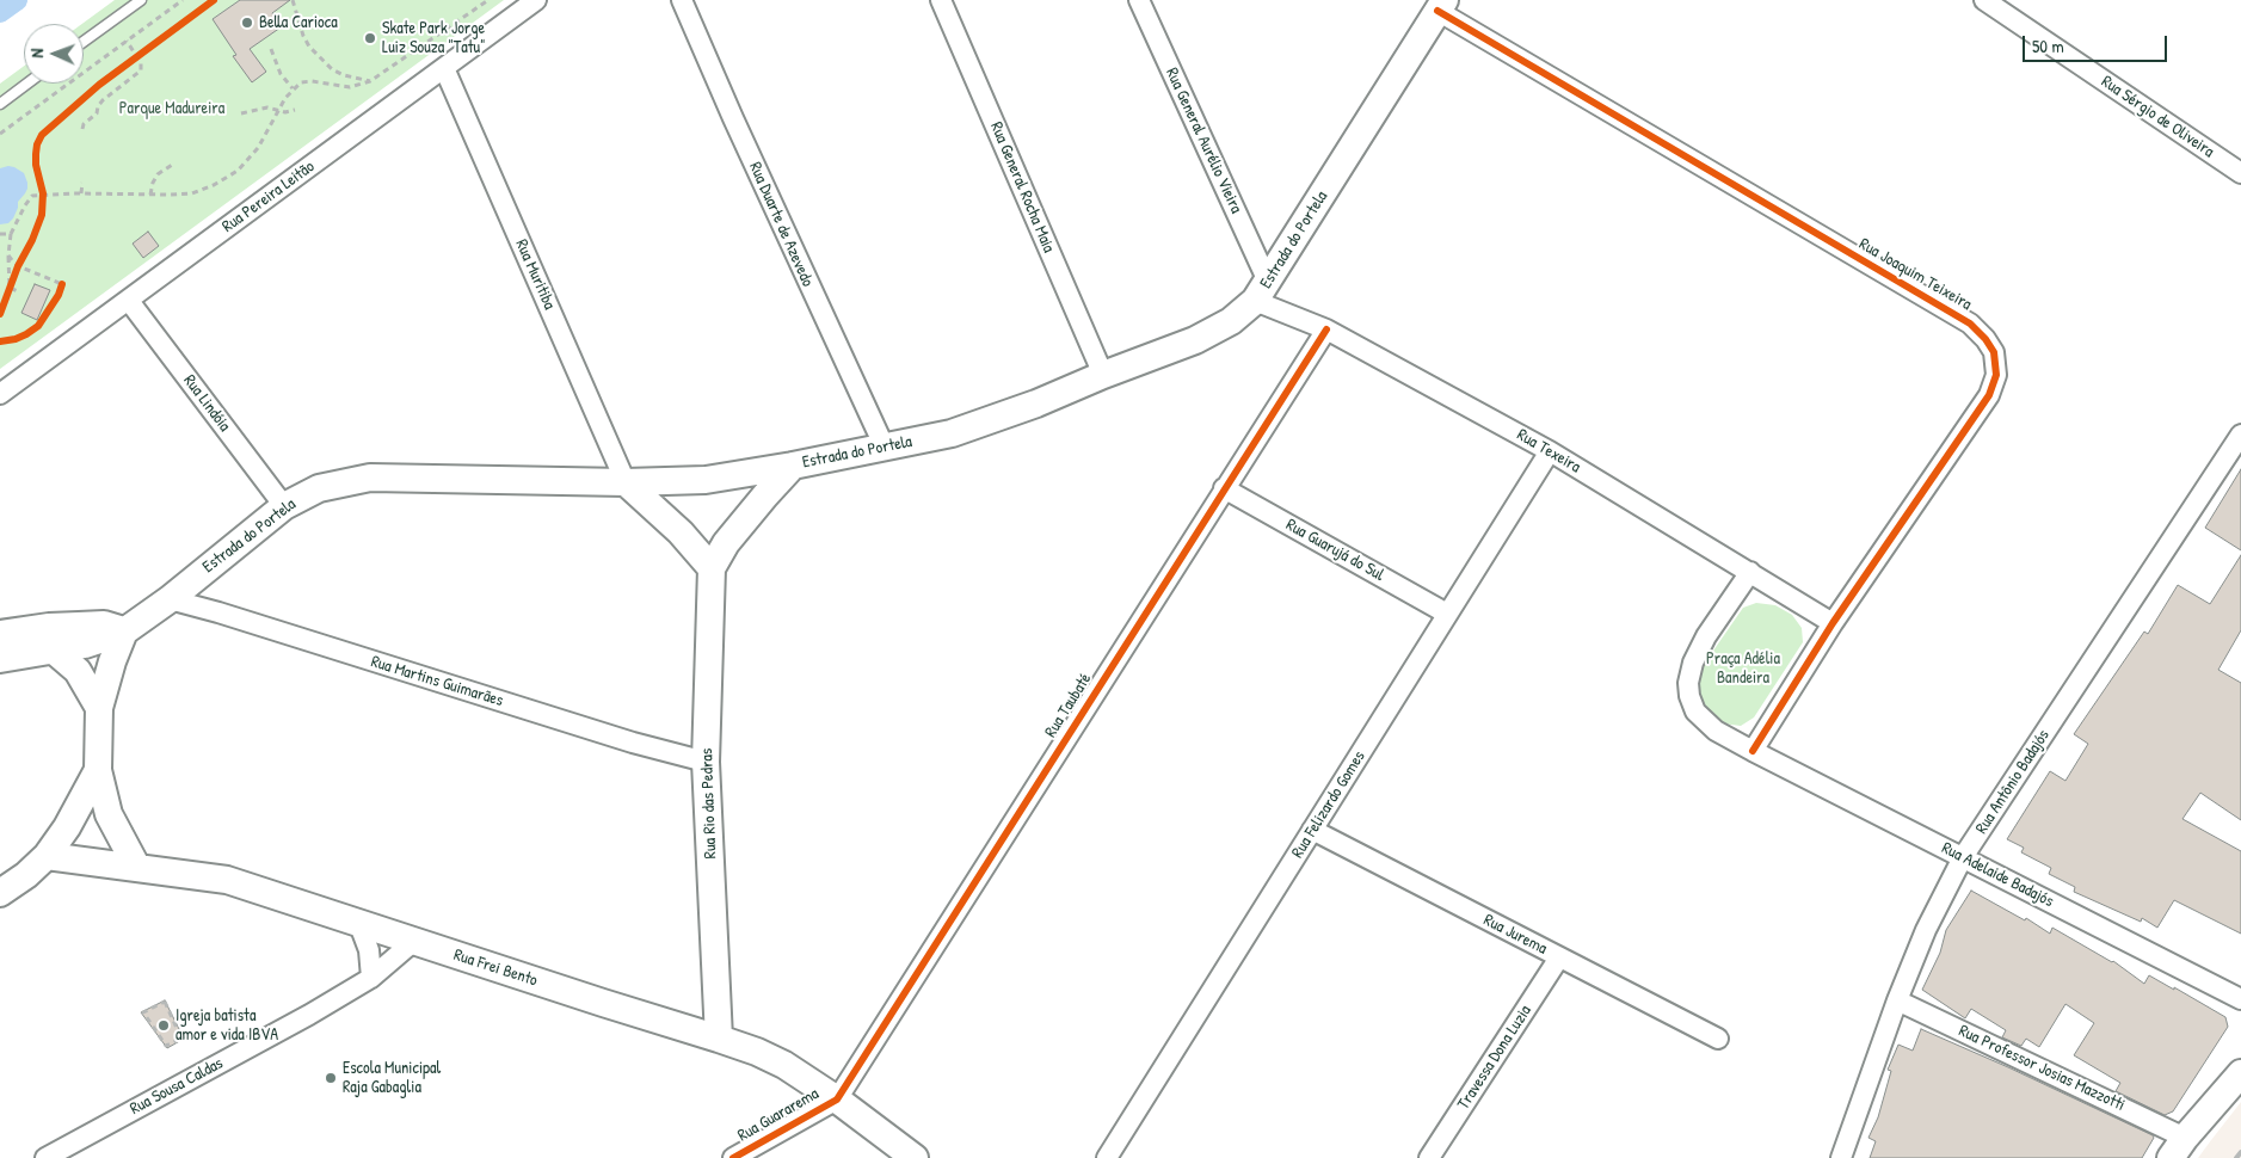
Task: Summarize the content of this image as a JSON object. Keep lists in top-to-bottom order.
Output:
{
  "streets": {
    "street": [
      "Rua Sérgio de Oliveira",
      "Rua General Aurélio Vieira",
      "Rua General Rocha Maia",
      "Rua Pereira Leitão",
      "Rua Duarte de Azevedo",
      "Estrada do Portela",
      "Rua Muritiba",
      "Rua Joaquim Teixeira",
      "Rua Lindóia",
      "Rua Texeira",
      "Rua Guarujá do Sul",
      "Rua Martins Guimarães",
      "Rua Taubaté",
      "Rua Antônio Badajós",
      "Rua Rio das Pedras",
      "Rua Felizardo Gomes",
      "Rua Adelaide Badajós",
      "Rua Jurema",
      "Rua Frei Bento",
      "Travessa Dona Luzia",
      "Rua Professor Josias Mazzotti",
      "Rua Sousa Caldas",
      "Rua Guararema"
    ]
  },
  "crossings": [
    ["Rua General Aurélio Vieira", "Estrada do Portela"],
    ["Rua General Aurélio Vieira", "Rua Texeira"],
    ["Rua General Rocha Maia", "Estrada do Portela"],
    ["Rua Pereira Leitão", "Rua Muritiba"],
    ["Rua Pereira Leitão", "Rua Lindóia"],
    ["Rua Duarte de Azevedo", "Estrada do Portela"],
    ["Estrada do Portela", "Rua Muritiba"],
    ["Estrada do Portela", "Rua Joaquim Teixeira"],
    ["Estrada do Portela", "Rua Lindóia"],
    ["Estrada do Portela", "Rua Texeira"],
    ["Estrada do Portela", "Rua Martins Guimarães"],
    ["Estrada do Portela", "Rua Rio das Pedras"],
    ["Rua Joaquim Teixeira", "Rua Texeira"],
    ["Rua Joaquim Teixeira", "Rua Adelaide Badajós"],
    ["Rua Texeira", "Rua Taubaté"],
    ["Rua Texeira", "Rua Felizardo Gomes"],
    ["Rua Guarujá do Sul", "Rua Taubaté"],
    ["Rua Guarujá do Sul", "Rua Felizardo Gomes"],
    ["Rua Martins Guimarães", "Rua Rio das Pedras"],
    ["Rua Taubaté", "Rua Frei Bento"],
    ["Rua Taubaté", "Rua Guararema"],
    ["Rua Antônio Badajós", "Rua Adelaide Badajós"],
    ["Rua Antônio Badajós", "Rua Professor Josias Mazzotti"],
    ["Rua Rio das Pedras", "Rua Frei Bento"],
    ["Rua Felizardo Gomes", "Rua Jurema"],
    ["Rua Jurema", "Travessa Dona Luzia"],
    ["Rua Frei Bento", "Rua Sousa Caldas"],
    ["Rua Frei Bento", "Rua Guararema"]
  ],
  "parks": ["Parque Madureira", "Praça Adélia Bandeira"],
  "places": [
    "Bella Carioca",
    "Skate Park Jorge Luiz Souza \"Tatu\"",
    "Igreja batista amor e vida IBVA",
    "Escola Municipal Raja Gabaglia"
  ],
  "scale_bar": "50 m",
  "north": "left"
}
